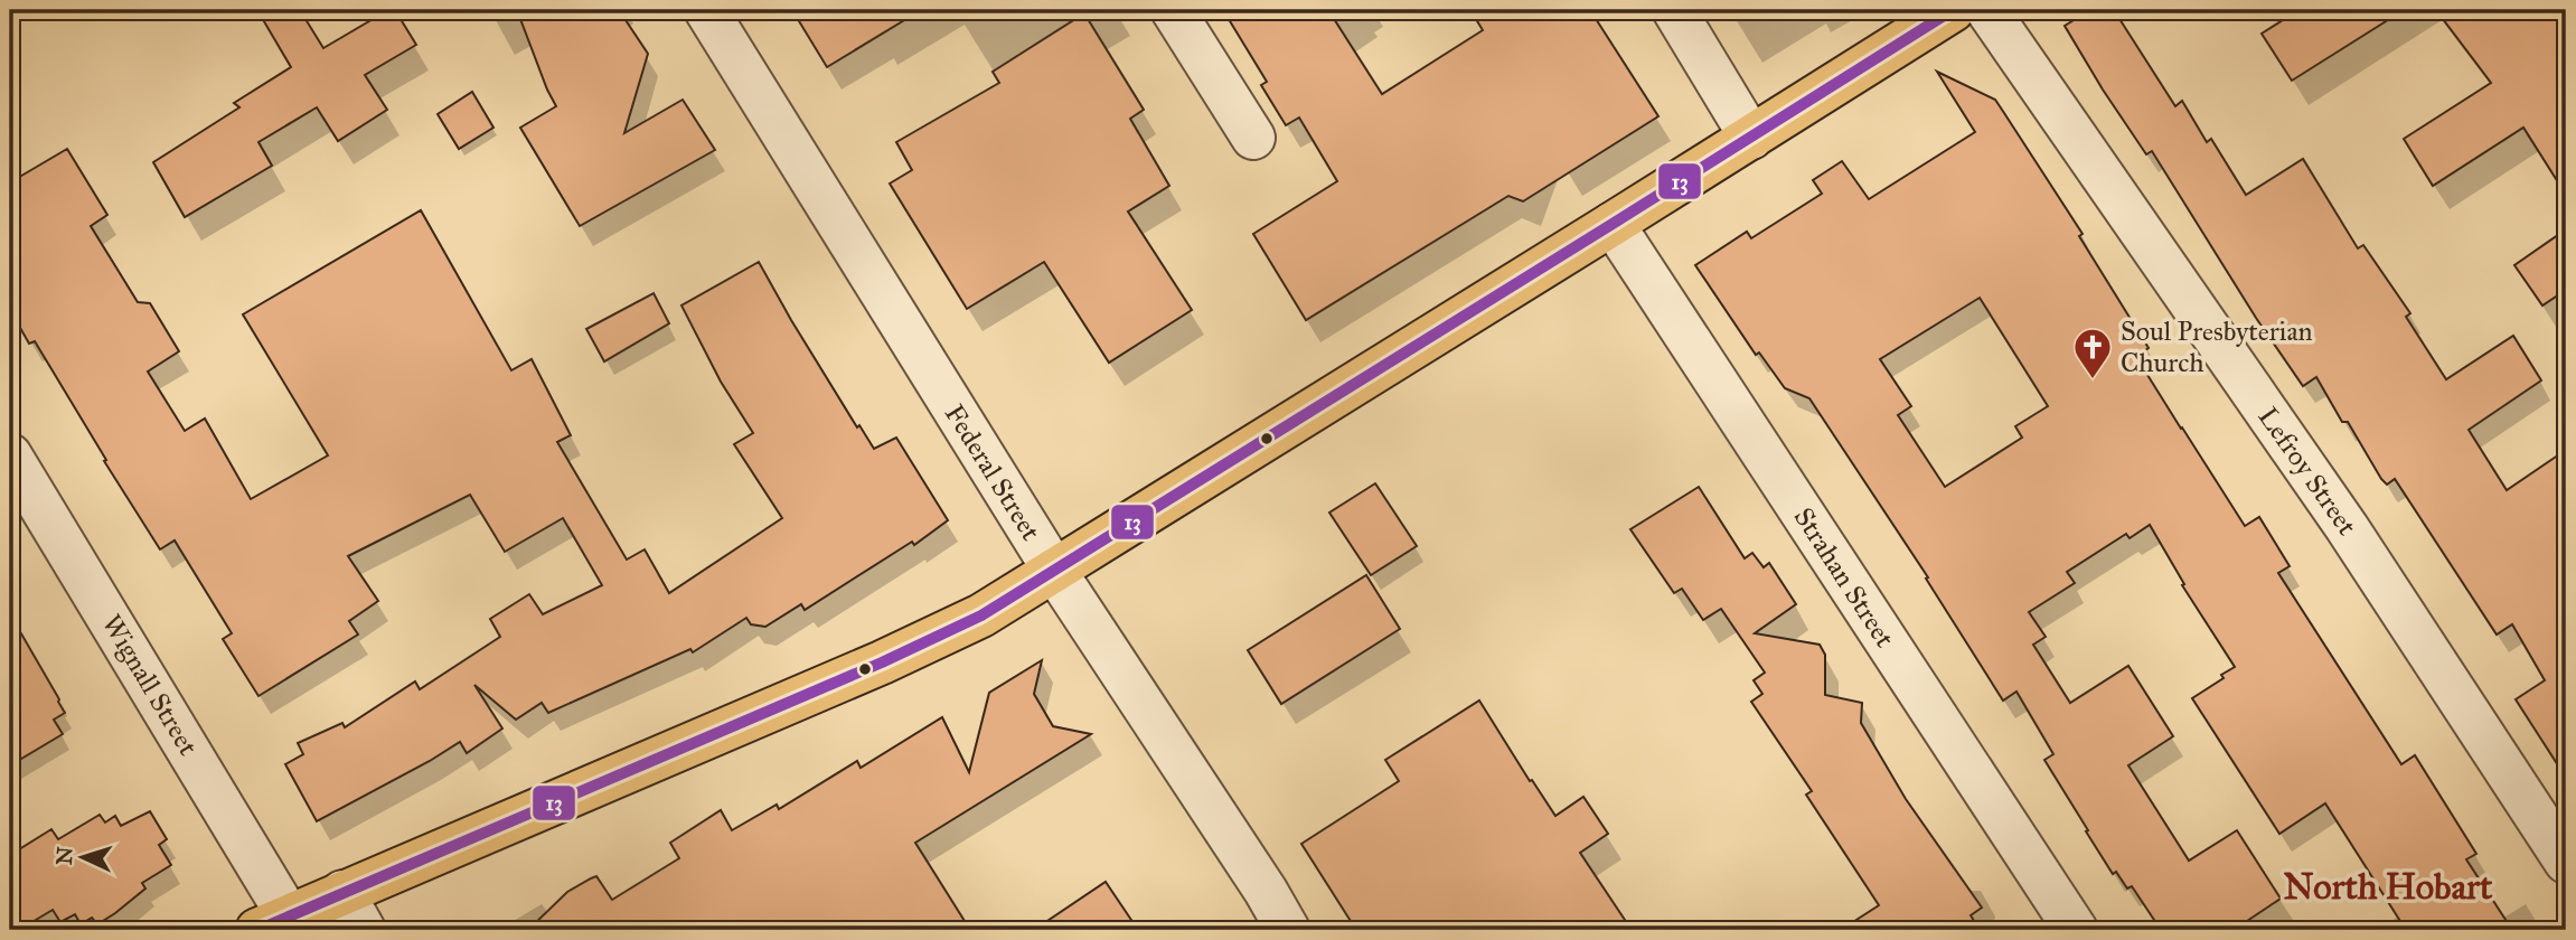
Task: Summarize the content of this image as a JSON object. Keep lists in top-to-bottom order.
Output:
{
  "streets": {
    "street": [
      "Lefroy Street",
      "Federal Street",
      "Strahan Street",
      "Wignall Street"
    ]
  },
  "districts": ["North Hobart"],
  "places": {
    "church": ["Soul Presbyterian Church"]
  },
  "lines": ["transit line 13"],
  "north": "left"
}
